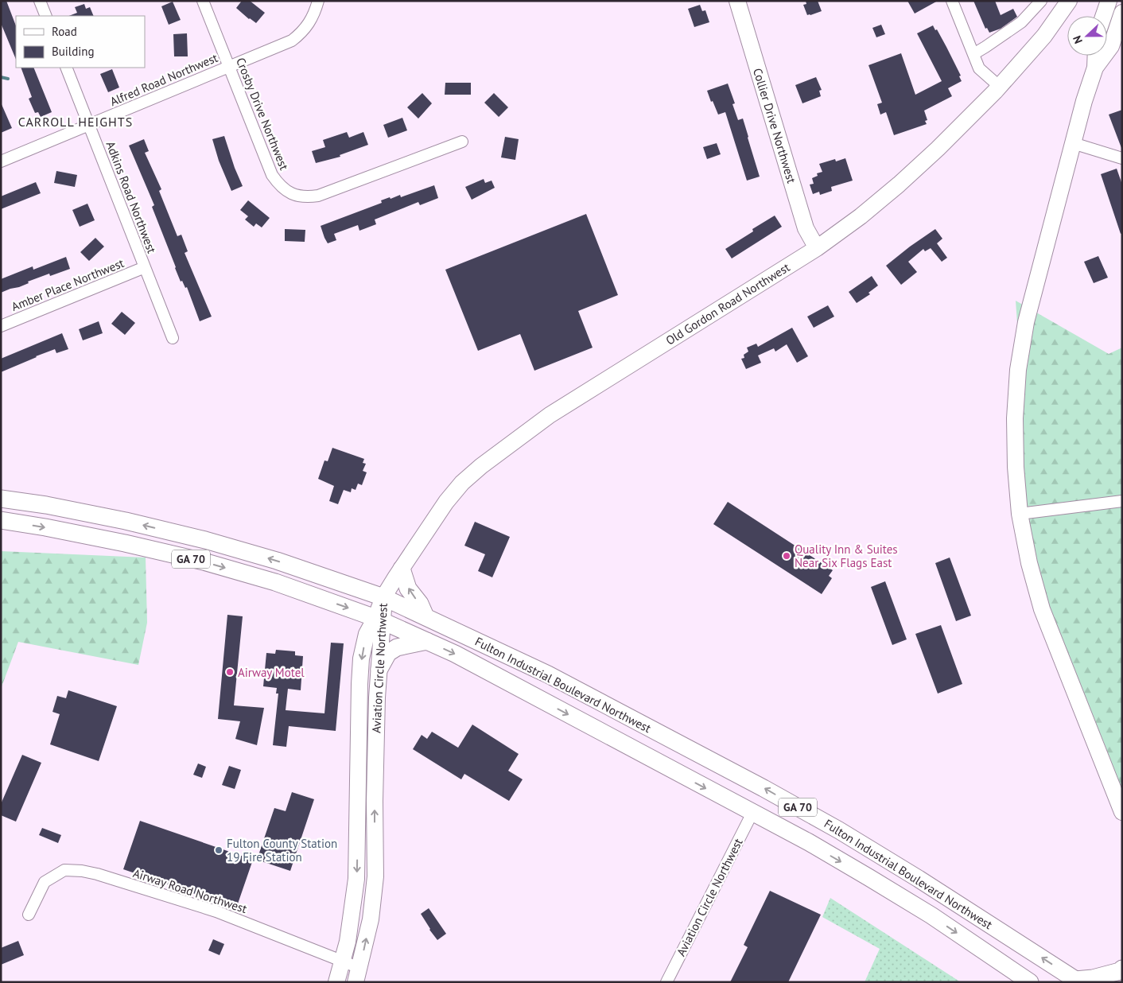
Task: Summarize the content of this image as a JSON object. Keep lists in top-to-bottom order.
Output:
{
  "streets": {
    "main road": [
      "Collier Drive Northwest",
      "Old Gordon Road Northwest",
      "GA 70",
      "Aviation Circle Northwest",
      "Fulton Industrial Boulevard Northwest"
    ],
    "street": [
      "Alfred Road Northwest",
      "Crosby Drive Northwest",
      "Adkins Road Northwest",
      "Amber Place Northwest",
      "Airway Road Northwest"
    ]
  },
  "crossings": [
    ["Alfred Road Northwest", "Crosby Drive Northwest"],
    ["Alfred Road Northwest", "Adkins Road Northwest"],
    ["Collier Drive Northwest", "Old Gordon Road Northwest"],
    ["Adkins Road Northwest", "Amber Place Northwest"],
    ["Old Gordon Road Northwest", "Aviation Circle Northwest"],
    ["Old Gordon Road Northwest", "Fulton Industrial Boulevard Northwest"],
    ["Aviation Circle Northwest", "Fulton Industrial Boulevard Northwest"],
    ["Aviation Circle Northwest", "Airway Road Northwest"]
  ],
  "districts": ["CARROLL HEIGHTS"],
  "places": ["Quality Inn & Suites Near Six Flags East", "Airway Motel", "Fulton County Station 19 Fire Station"],
  "legend": ["Road", "Building"],
  "north": "left"
}
